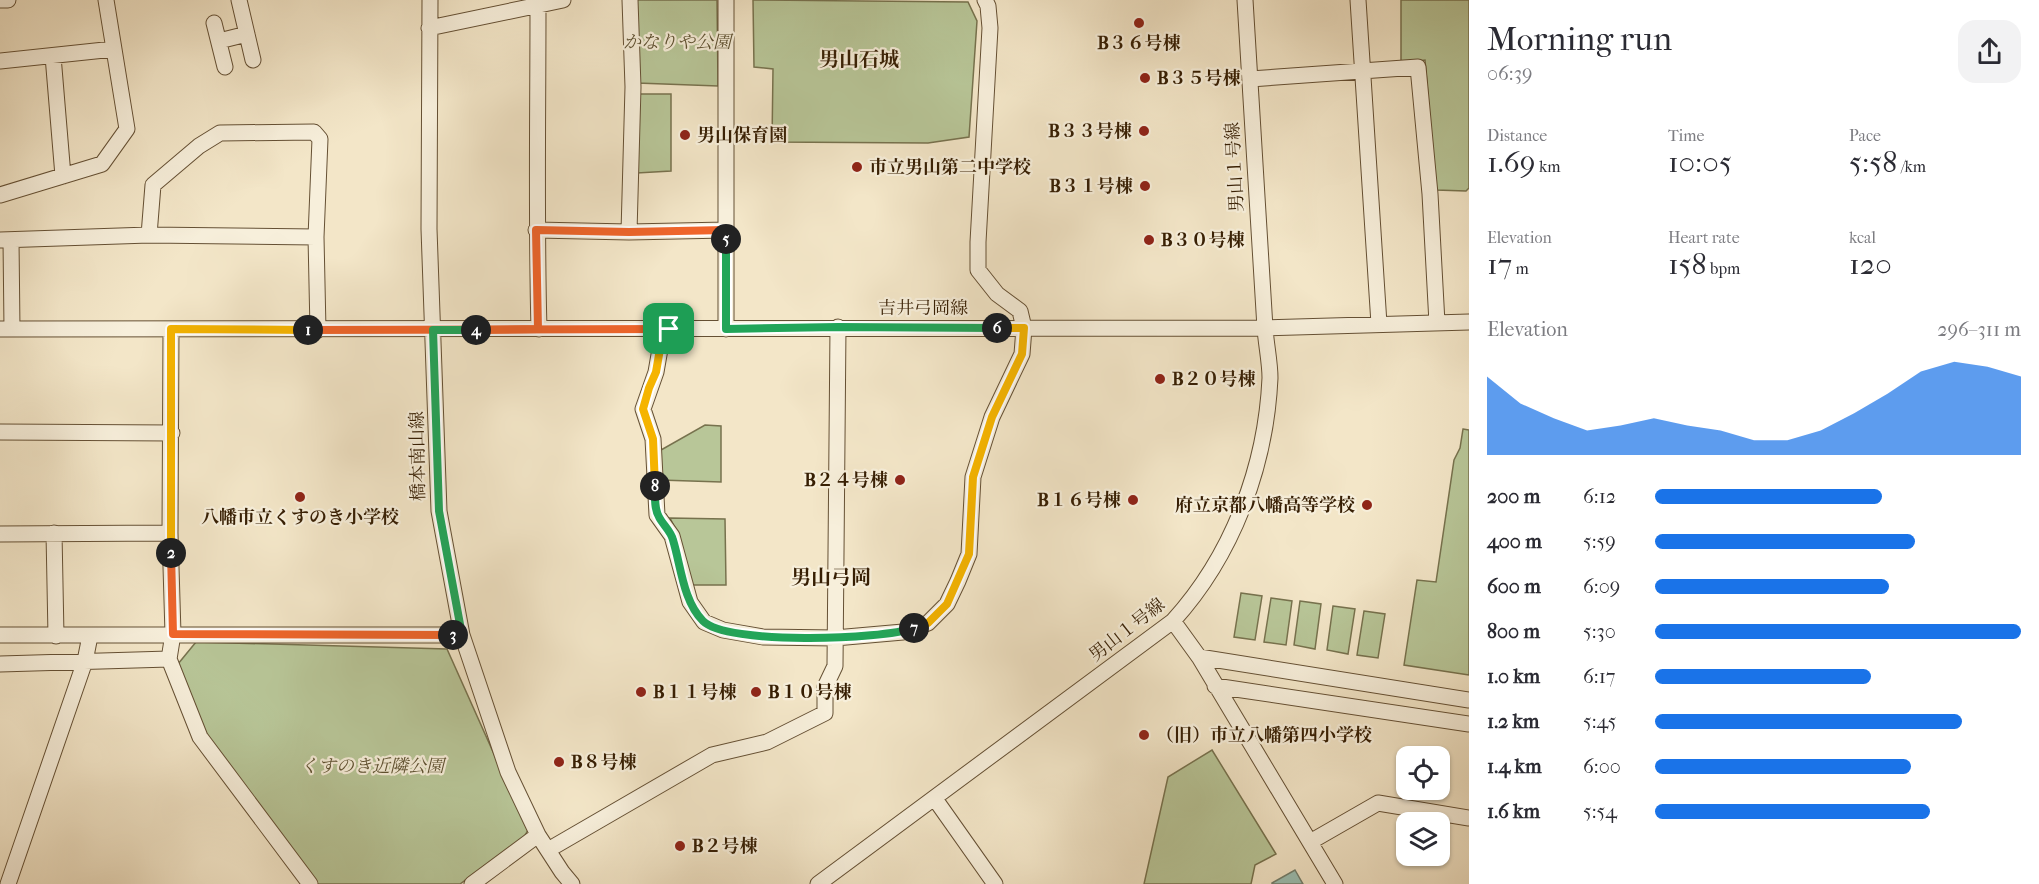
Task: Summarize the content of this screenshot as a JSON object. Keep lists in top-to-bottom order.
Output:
{
  "streets": {
    "street": ["男山１号線", "吉井弓岡線", "橋本南山線"]
  },
  "crossings": [
    ["男山１号線", "吉井弓岡線"],
    ["吉井弓岡線", "橋本南山線"]
  ],
  "districts": ["男山石城", "男山弓岡"],
  "parks": ["かなりや公園", "くすのき近隣公園"],
  "places": [
    "B３６号棟",
    "B３５号棟",
    "B３３号棟",
    "男山保育園",
    "市立男山第二中学校",
    "B３１号棟",
    "B３０号棟",
    "B２０号棟",
    "B２４号棟",
    "八幡市立くすのき小学校",
    "B１６号棟",
    "府立京都八幡高等学校",
    "B１１号棟",
    "B１０号棟",
    "（旧）市立八幡第四小学校",
    "B８号棟",
    "B２号棟"
  ],
  "page": {
    "heading": ["Morning run", "06:39"],
    "stats": [
      ["Distance", "1.69 km"],
      ["Time", "10:05"],
      ["Pace", "5:58 /km"],
      ["Elevation", "17 m"],
      ["Heart rate", "158 bpm"],
      ["kcal", "120"]
    ],
    "pins": [
      "5",
      "6",
      "1",
      "4",
      "8",
      "2",
      "7",
      "3"
    ],
    "chart": ["Elevation", "296–311 m"],
    "list": [
      {
        "name": "200 m",
        "note": "6:12"
      },
      {
        "name": "400 m",
        "note": "5:59"
      },
      {
        "name": "600 m",
        "note": "6:09"
      },
      {
        "name": "800 m",
        "note": "5:30"
      },
      {
        "name": "1.0 km",
        "note": "6:17"
      },
      {
        "name": "1.2 km",
        "note": "5:45"
      },
      {
        "name": "1.4 km",
        "note": "6:00"
      },
      {
        "name": "1.6 km",
        "note": "5:54"
      }
    ]
  }
}
